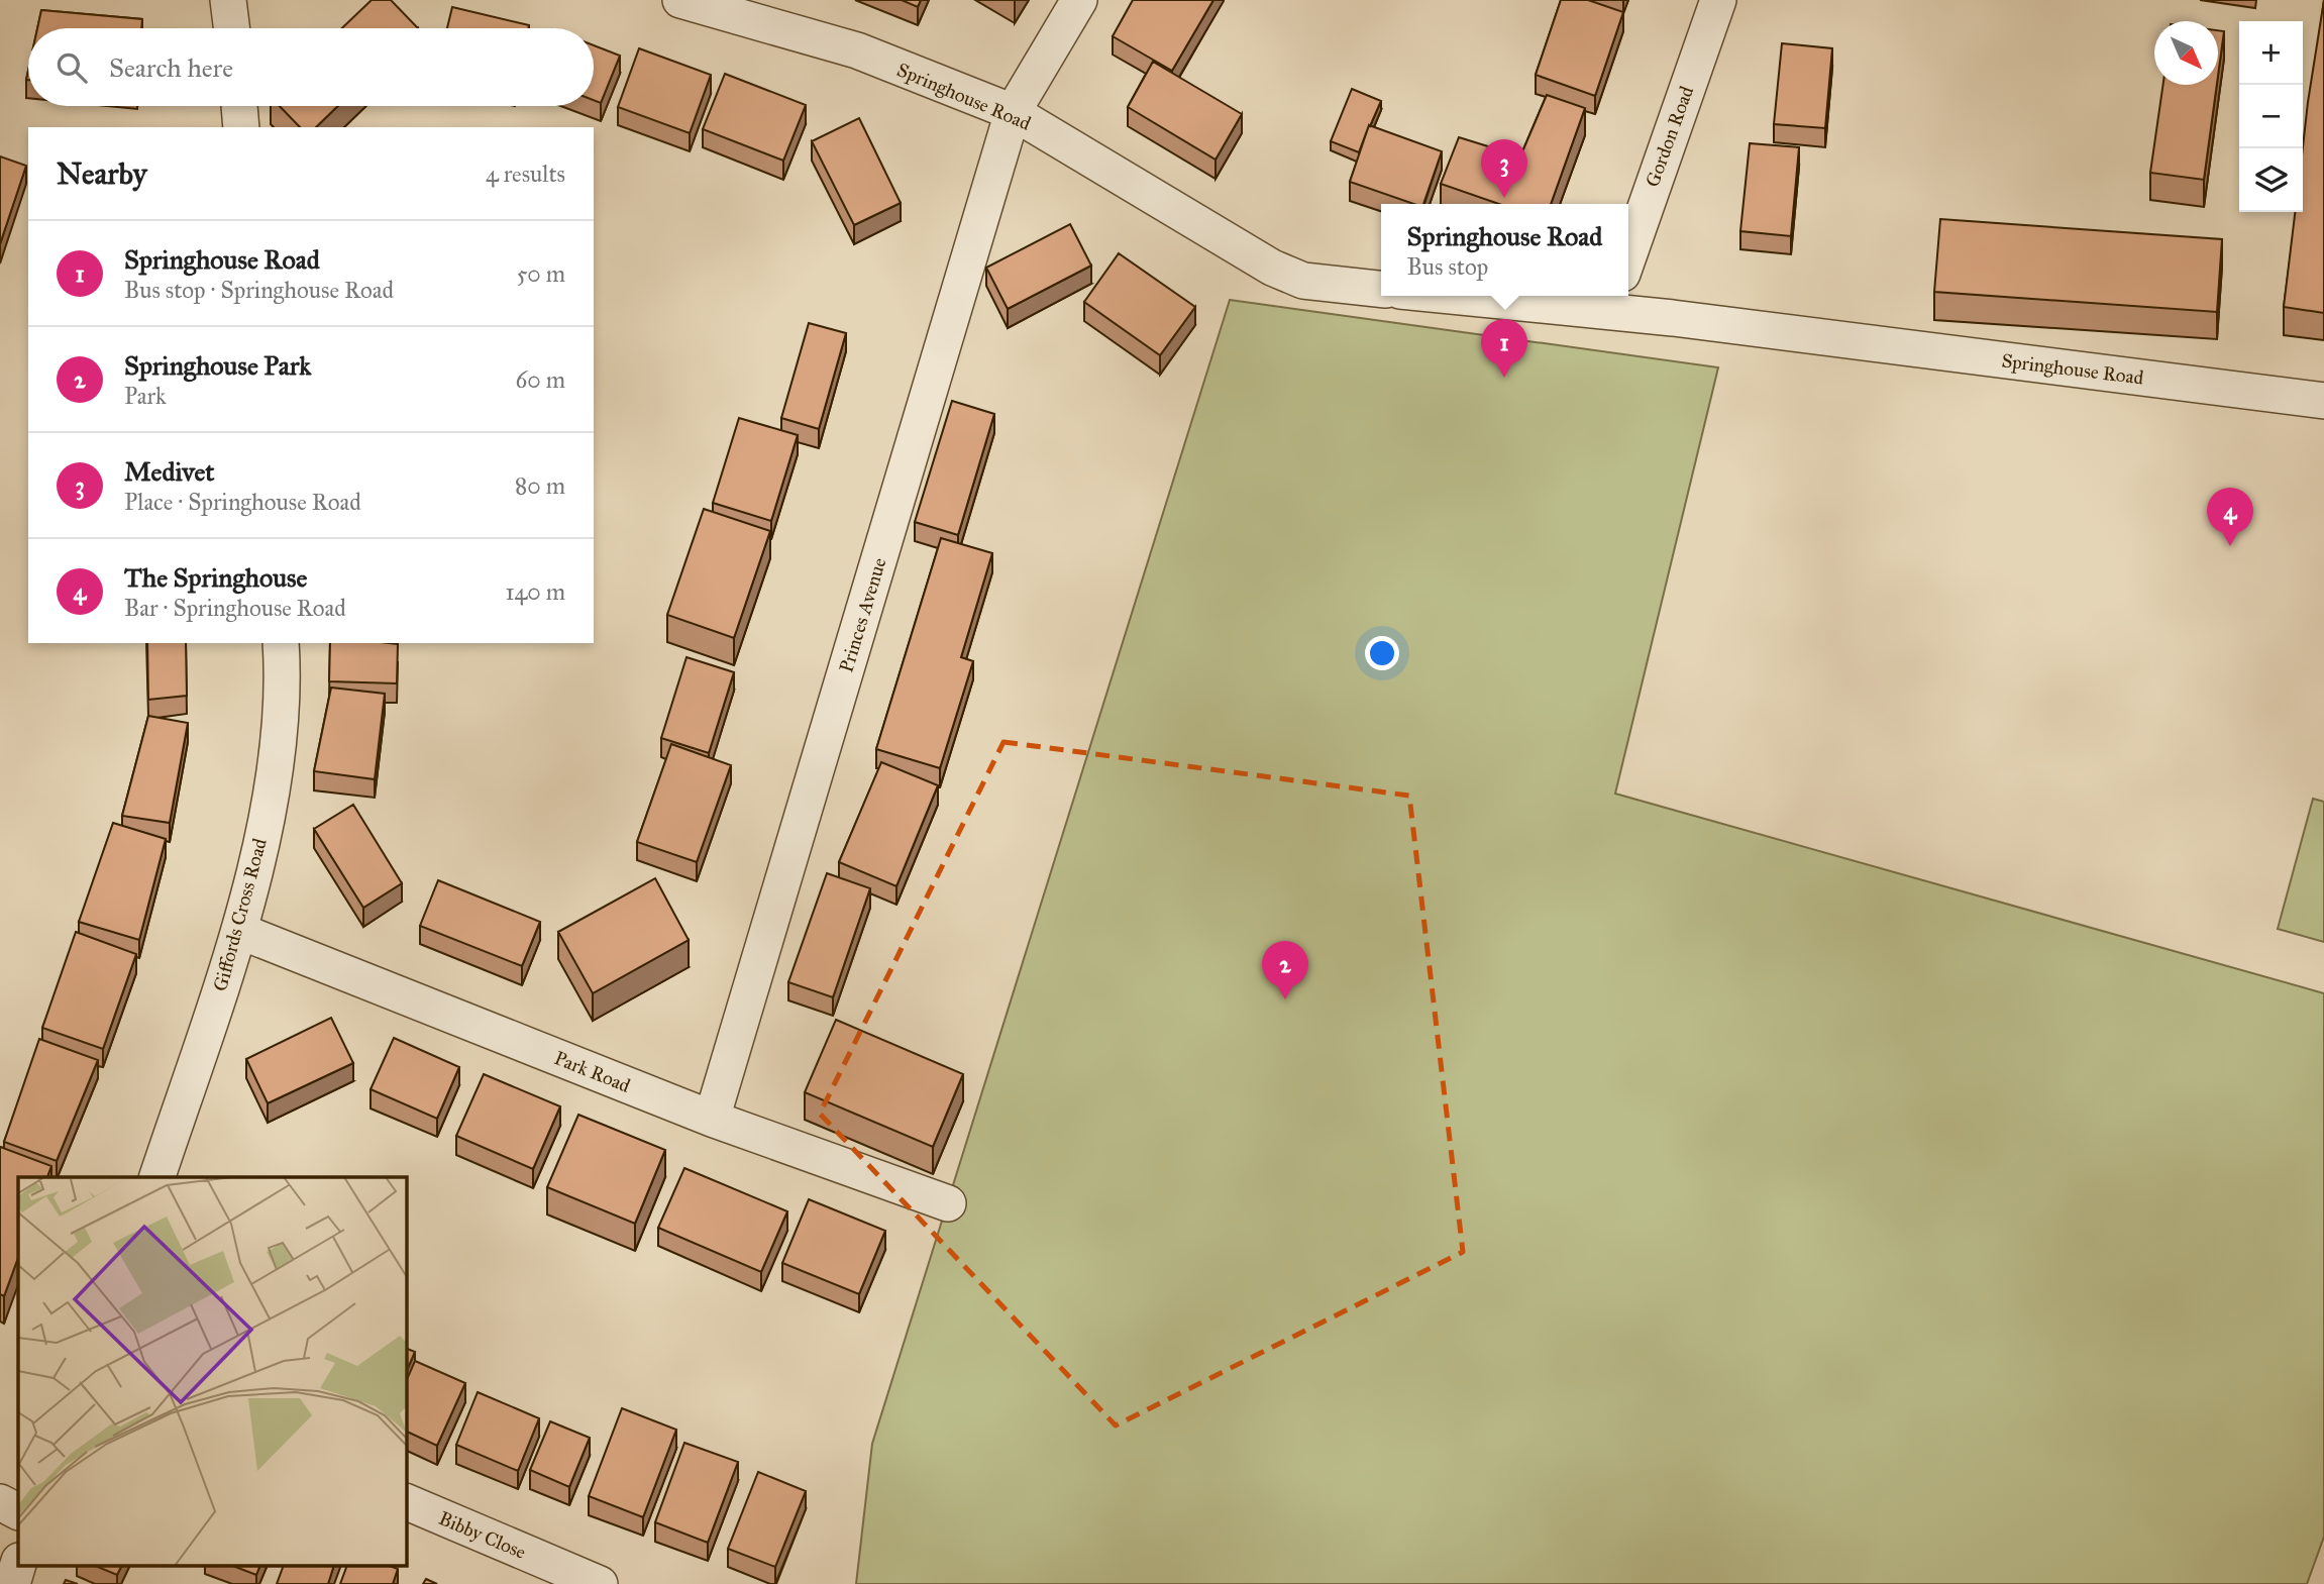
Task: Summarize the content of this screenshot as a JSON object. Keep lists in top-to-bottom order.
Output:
{
  "streets": {
    "street": [
      "Springhouse Road",
      "Gordon Road",
      "Princes Avenue",
      "Giffords Cross Road",
      "Park Road",
      "Bibby Close"
    ]
  },
  "crossings": [
    ["Springhouse Road", "Princes Avenue"],
    ["Princes Avenue", "Park Road"],
    ["Giffords Cross Road", "Park Road"]
  ],
  "north": "bottom right",
  "page": {
    "map_buttons": ["+", "−"],
    "search": "Search here",
    "heading": ["Nearby", "4 results"],
    "pins": [
      "3",
      "1",
      "4",
      "2"
    ],
    "popup": ["Springhouse Road", "Bus stop"],
    "list": [
      {
        "mark": "1",
        "name": "Springhouse Road",
        "note": "Bus stop · Springhouse Road",
        "value": "50 m"
      },
      {
        "mark": "2",
        "name": "Springhouse Park",
        "note": "Park",
        "value": "60 m"
      },
      {
        "mark": "3",
        "name": "Medivet",
        "note": "Place · Springhouse Road",
        "value": "80 m"
      },
      {
        "mark": "4",
        "name": "The Springhouse",
        "note": "Bar · Springhouse Road",
        "value": "140 m"
      }
    ]
  }
}
